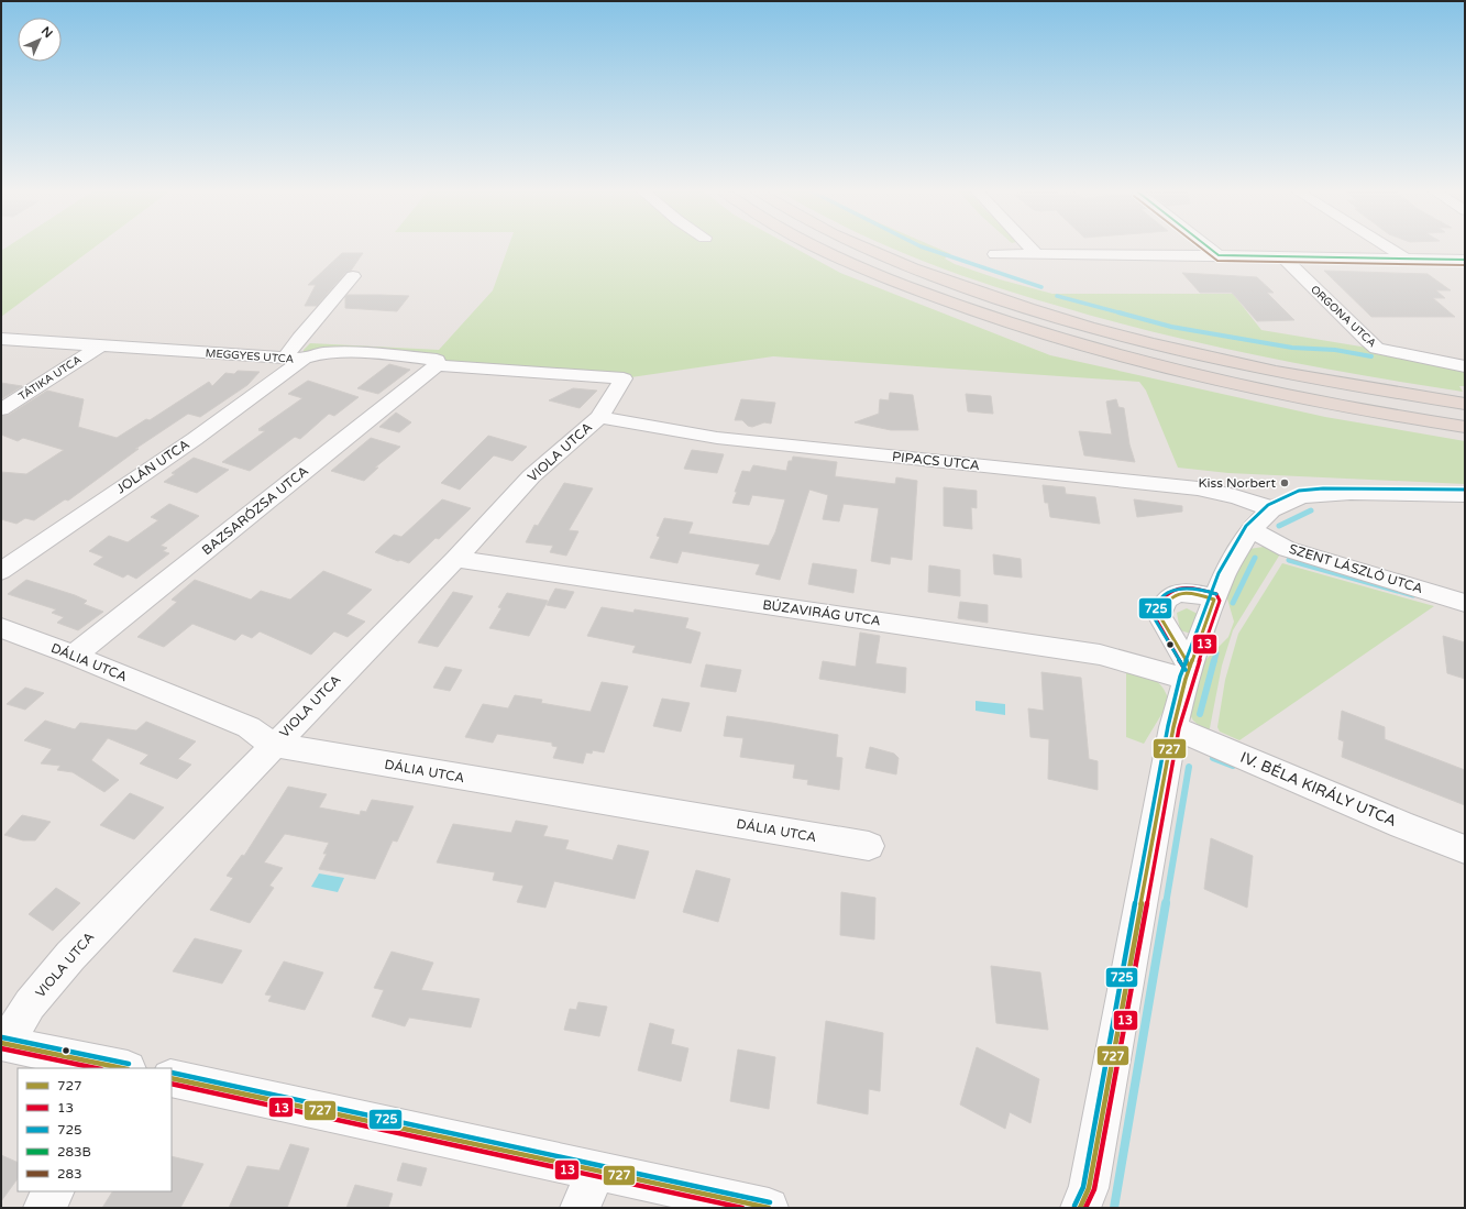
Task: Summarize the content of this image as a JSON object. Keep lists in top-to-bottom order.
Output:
{
  "streets": {
    "street": [
      "ORGONA UTCA",
      "MEGGYES UTCA",
      "TÁTIKA UTCA",
      "VIOLA UTCA",
      "PIPACS UTCA",
      "JOLÁN UTCA",
      "BAZSARÓZSA UTCA",
      "SZENT LÁSZLÓ UTCA",
      "BÚZAVIRÁG UTCA",
      "DÁLIA UTCA",
      "IV. BÉLA KIRÁLY UTCA"
    ]
  },
  "crossings": [
    ["MEGGYES UTCA", "TÁTIKA UTCA"],
    ["MEGGYES UTCA", "VIOLA UTCA"],
    ["MEGGYES UTCA", "JOLÁN UTCA"],
    ["MEGGYES UTCA", "BAZSARÓZSA UTCA"],
    ["VIOLA UTCA", "PIPACS UTCA"],
    ["VIOLA UTCA", "BÚZAVIRÁG UTCA"],
    ["VIOLA UTCA", "DÁLIA UTCA"],
    ["BAZSARÓZSA UTCA", "DÁLIA UTCA"]
  ],
  "places": ["Kiss Norbert"],
  "lines": [
    "transit line 283B",
    "transit line 283",
    "transit line 725",
    "transit line 13",
    "transit line 727"
  ],
  "legend": [
    "727",
    "13",
    "725",
    "283B",
    "283"
  ],
  "north": "top right"
}
